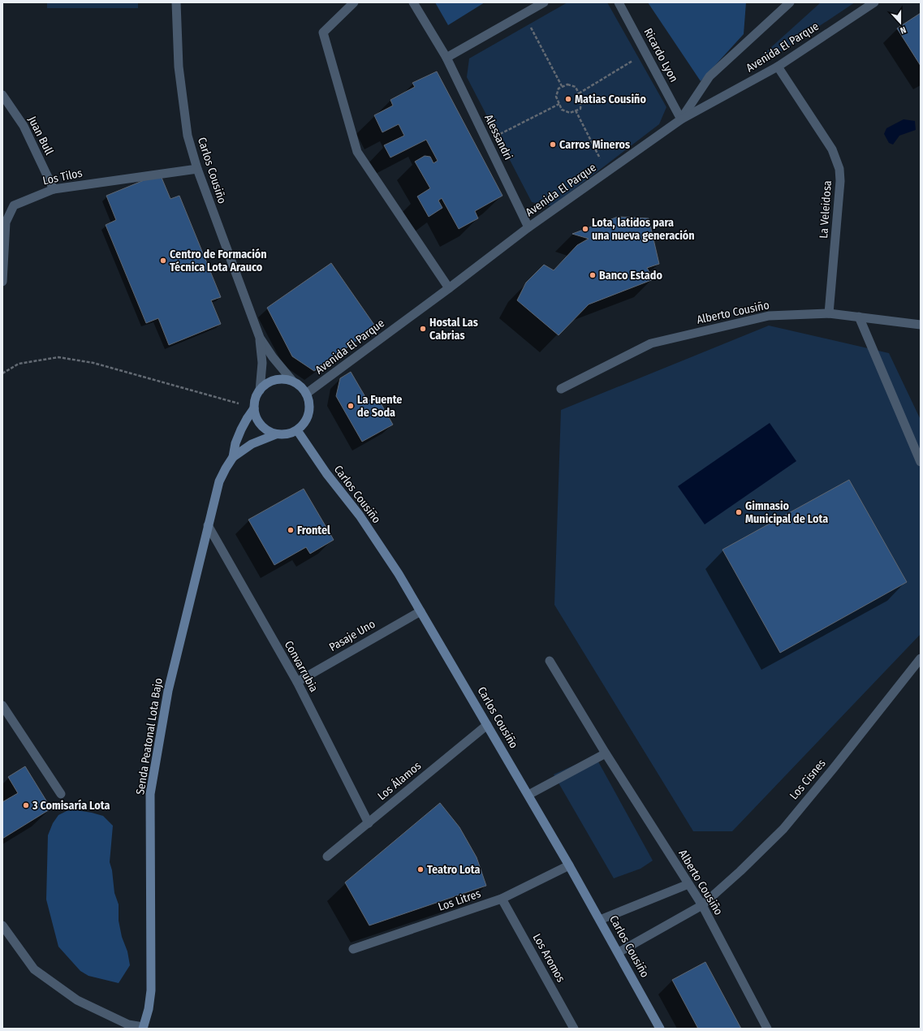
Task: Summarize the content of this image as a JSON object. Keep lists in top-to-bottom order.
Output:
{
  "streets": {
    "main road": ["Carlos Cousiño", "Senda Peatonal Lota Bajo"],
    "street": [
      "Avenida El Parque",
      "Ricardo Lyon",
      "Juan Bull",
      "Alessandri",
      "Los Tilos",
      "La Veleidosa",
      "Alberto Cousiño",
      "Pasaje Uno",
      "Convarrubia",
      "Los Cisnes",
      "Los Álamos",
      "Los Litres",
      "Los Aromos"
    ]
  },
  "crossings": [
    ["Avenida El Parque", "Ricardo Lyon"],
    ["Avenida El Parque", "Alessandri"],
    ["Avenida El Parque", "Carlos Cousiño"],
    ["Avenida El Parque", "La Veleidosa"],
    ["Avenida El Parque", "Senda Peatonal Lota Bajo"],
    ["Juan Bull", "Los Tilos"],
    ["Carlos Cousiño", "Los Tilos"],
    ["Carlos Cousiño", "Pasaje Uno"],
    ["Carlos Cousiño", "Senda Peatonal Lota Bajo"],
    ["Carlos Cousiño", "Los Cisnes"],
    ["Carlos Cousiño", "Los Álamos"],
    ["Carlos Cousiño", "Los Litres"],
    ["La Veleidosa", "Alberto Cousiño"],
    ["Alberto Cousiño", "Los Cisnes"],
    ["Pasaje Uno", "Convarrubia"],
    ["Convarrubia", "Senda Peatonal Lota Bajo"],
    ["Convarrubia", "Los Álamos"],
    ["Los Litres", "Los Aromos"]
  ],
  "places": [
    "Matias Cousiño",
    "Carros Mineros",
    "Lota, latidos para una nueva generación",
    "Centro de Formación Técnica Lota Arauco",
    "Banco Estado",
    "Hostal Las Cabrias",
    "La Fuente de Soda",
    "Gimnasio Municipal de Lota",
    "Frontel",
    "3 Comisaría Lota",
    "Teatro Lota"
  ],
  "north": "bottom"
}
